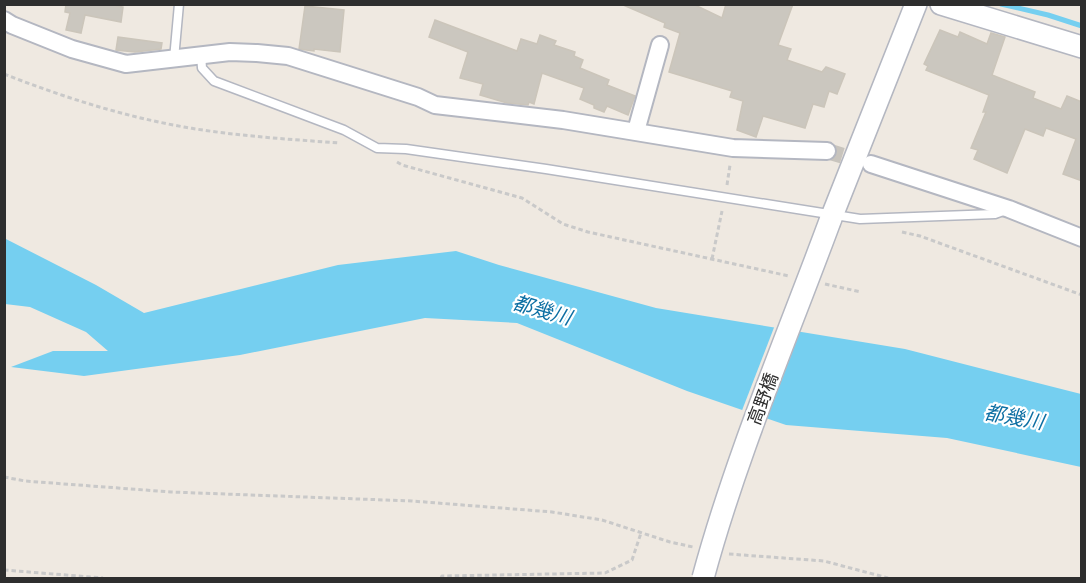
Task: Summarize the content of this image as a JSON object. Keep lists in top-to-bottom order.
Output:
{
  "streets": {
    "street": ["高野橋"]
  },
  "water": ["都幾川"]
}
